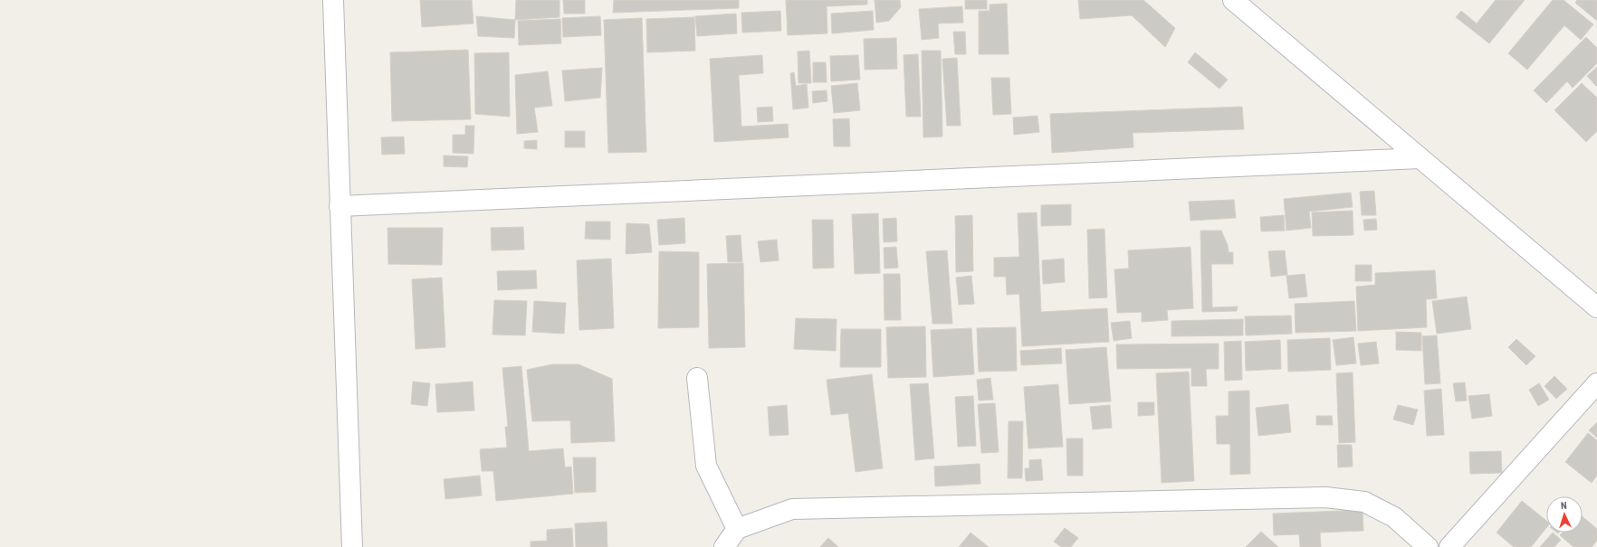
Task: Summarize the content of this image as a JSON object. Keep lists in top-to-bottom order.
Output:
{
  "north": "top"
}
